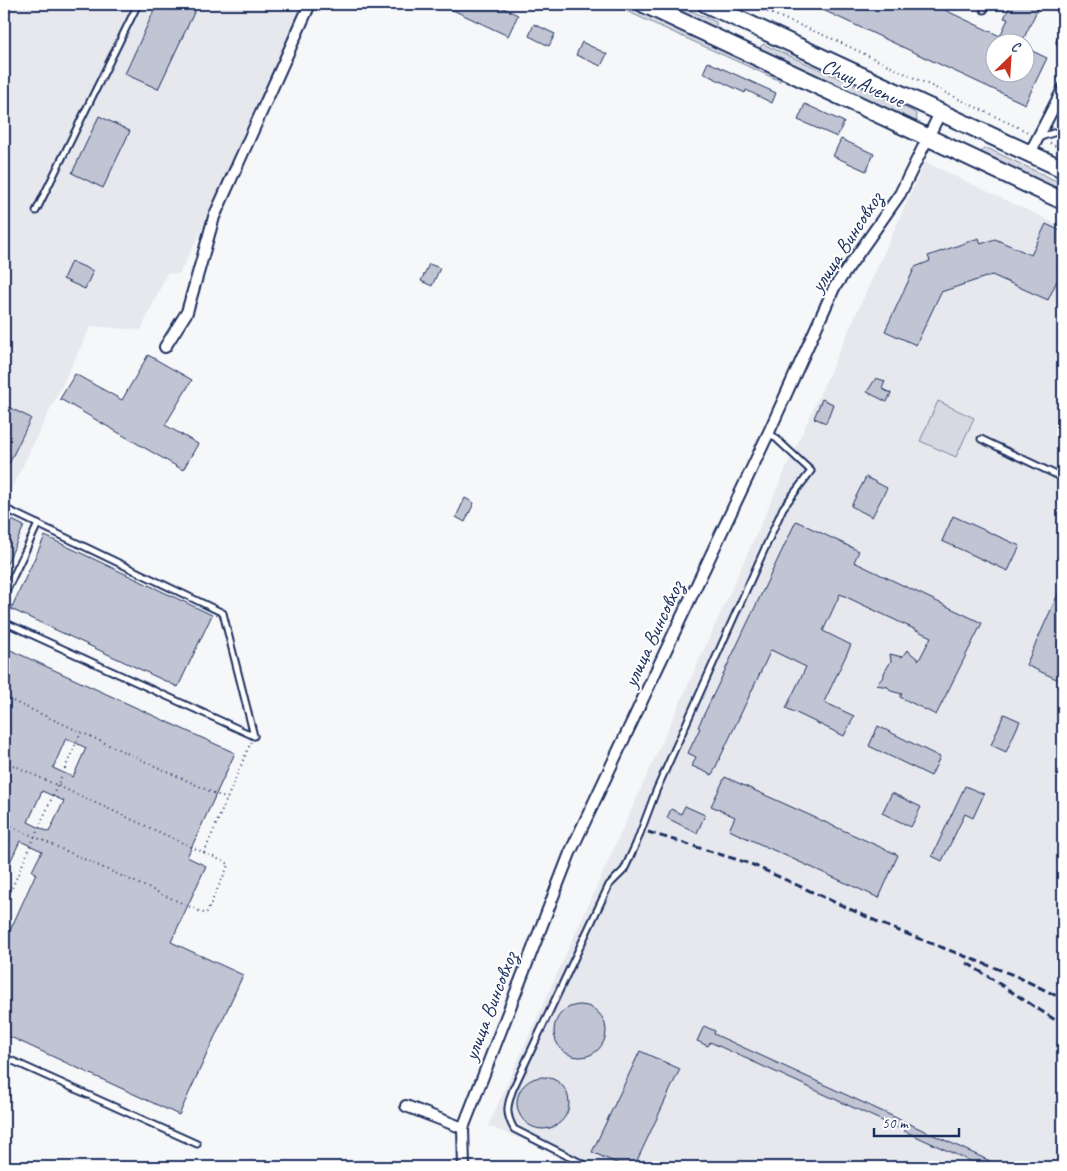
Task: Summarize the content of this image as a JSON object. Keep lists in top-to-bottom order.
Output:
{
  "streets": {
    "main road": ["Chuy Avenue"],
    "street": ["улица Винсовхоз"]
  },
  "crossings": [
    ["Chuy Avenue", "улица Винсовхоз"]
  ],
  "scale_bar": "50 m",
  "north": "top right"
}
